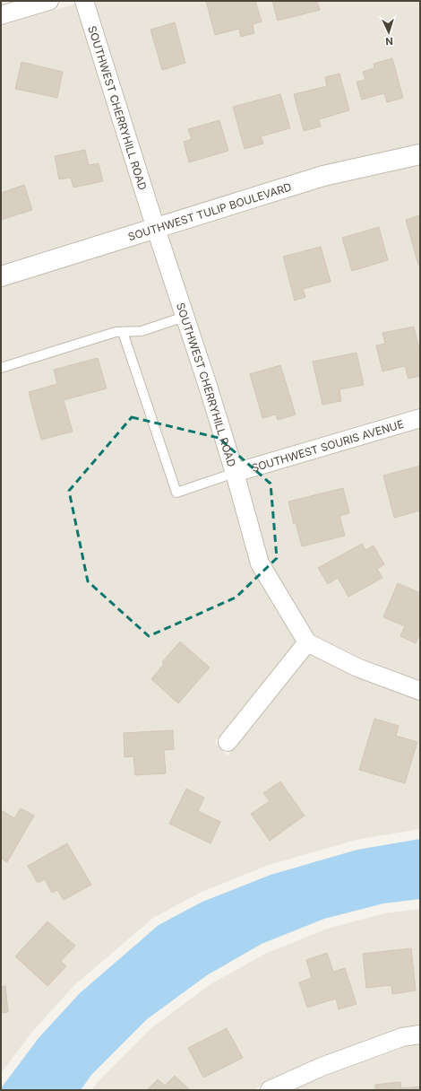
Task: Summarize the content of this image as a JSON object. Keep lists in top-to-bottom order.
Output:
{
  "streets": {
    "street": ["SOUTHWEST CHERRYHILL ROAD", "SOUTHWEST TULIP BOULEVARD", "SOUTHWEST SOURIS AVENUE"]
  },
  "crossings": [
    ["SOUTHWEST CHERRYHILL ROAD", "SOUTHWEST TULIP BOULEVARD"],
    ["SOUTHWEST CHERRYHILL ROAD", "SOUTHWEST SOURIS AVENUE"]
  ],
  "north": "bottom"
}
